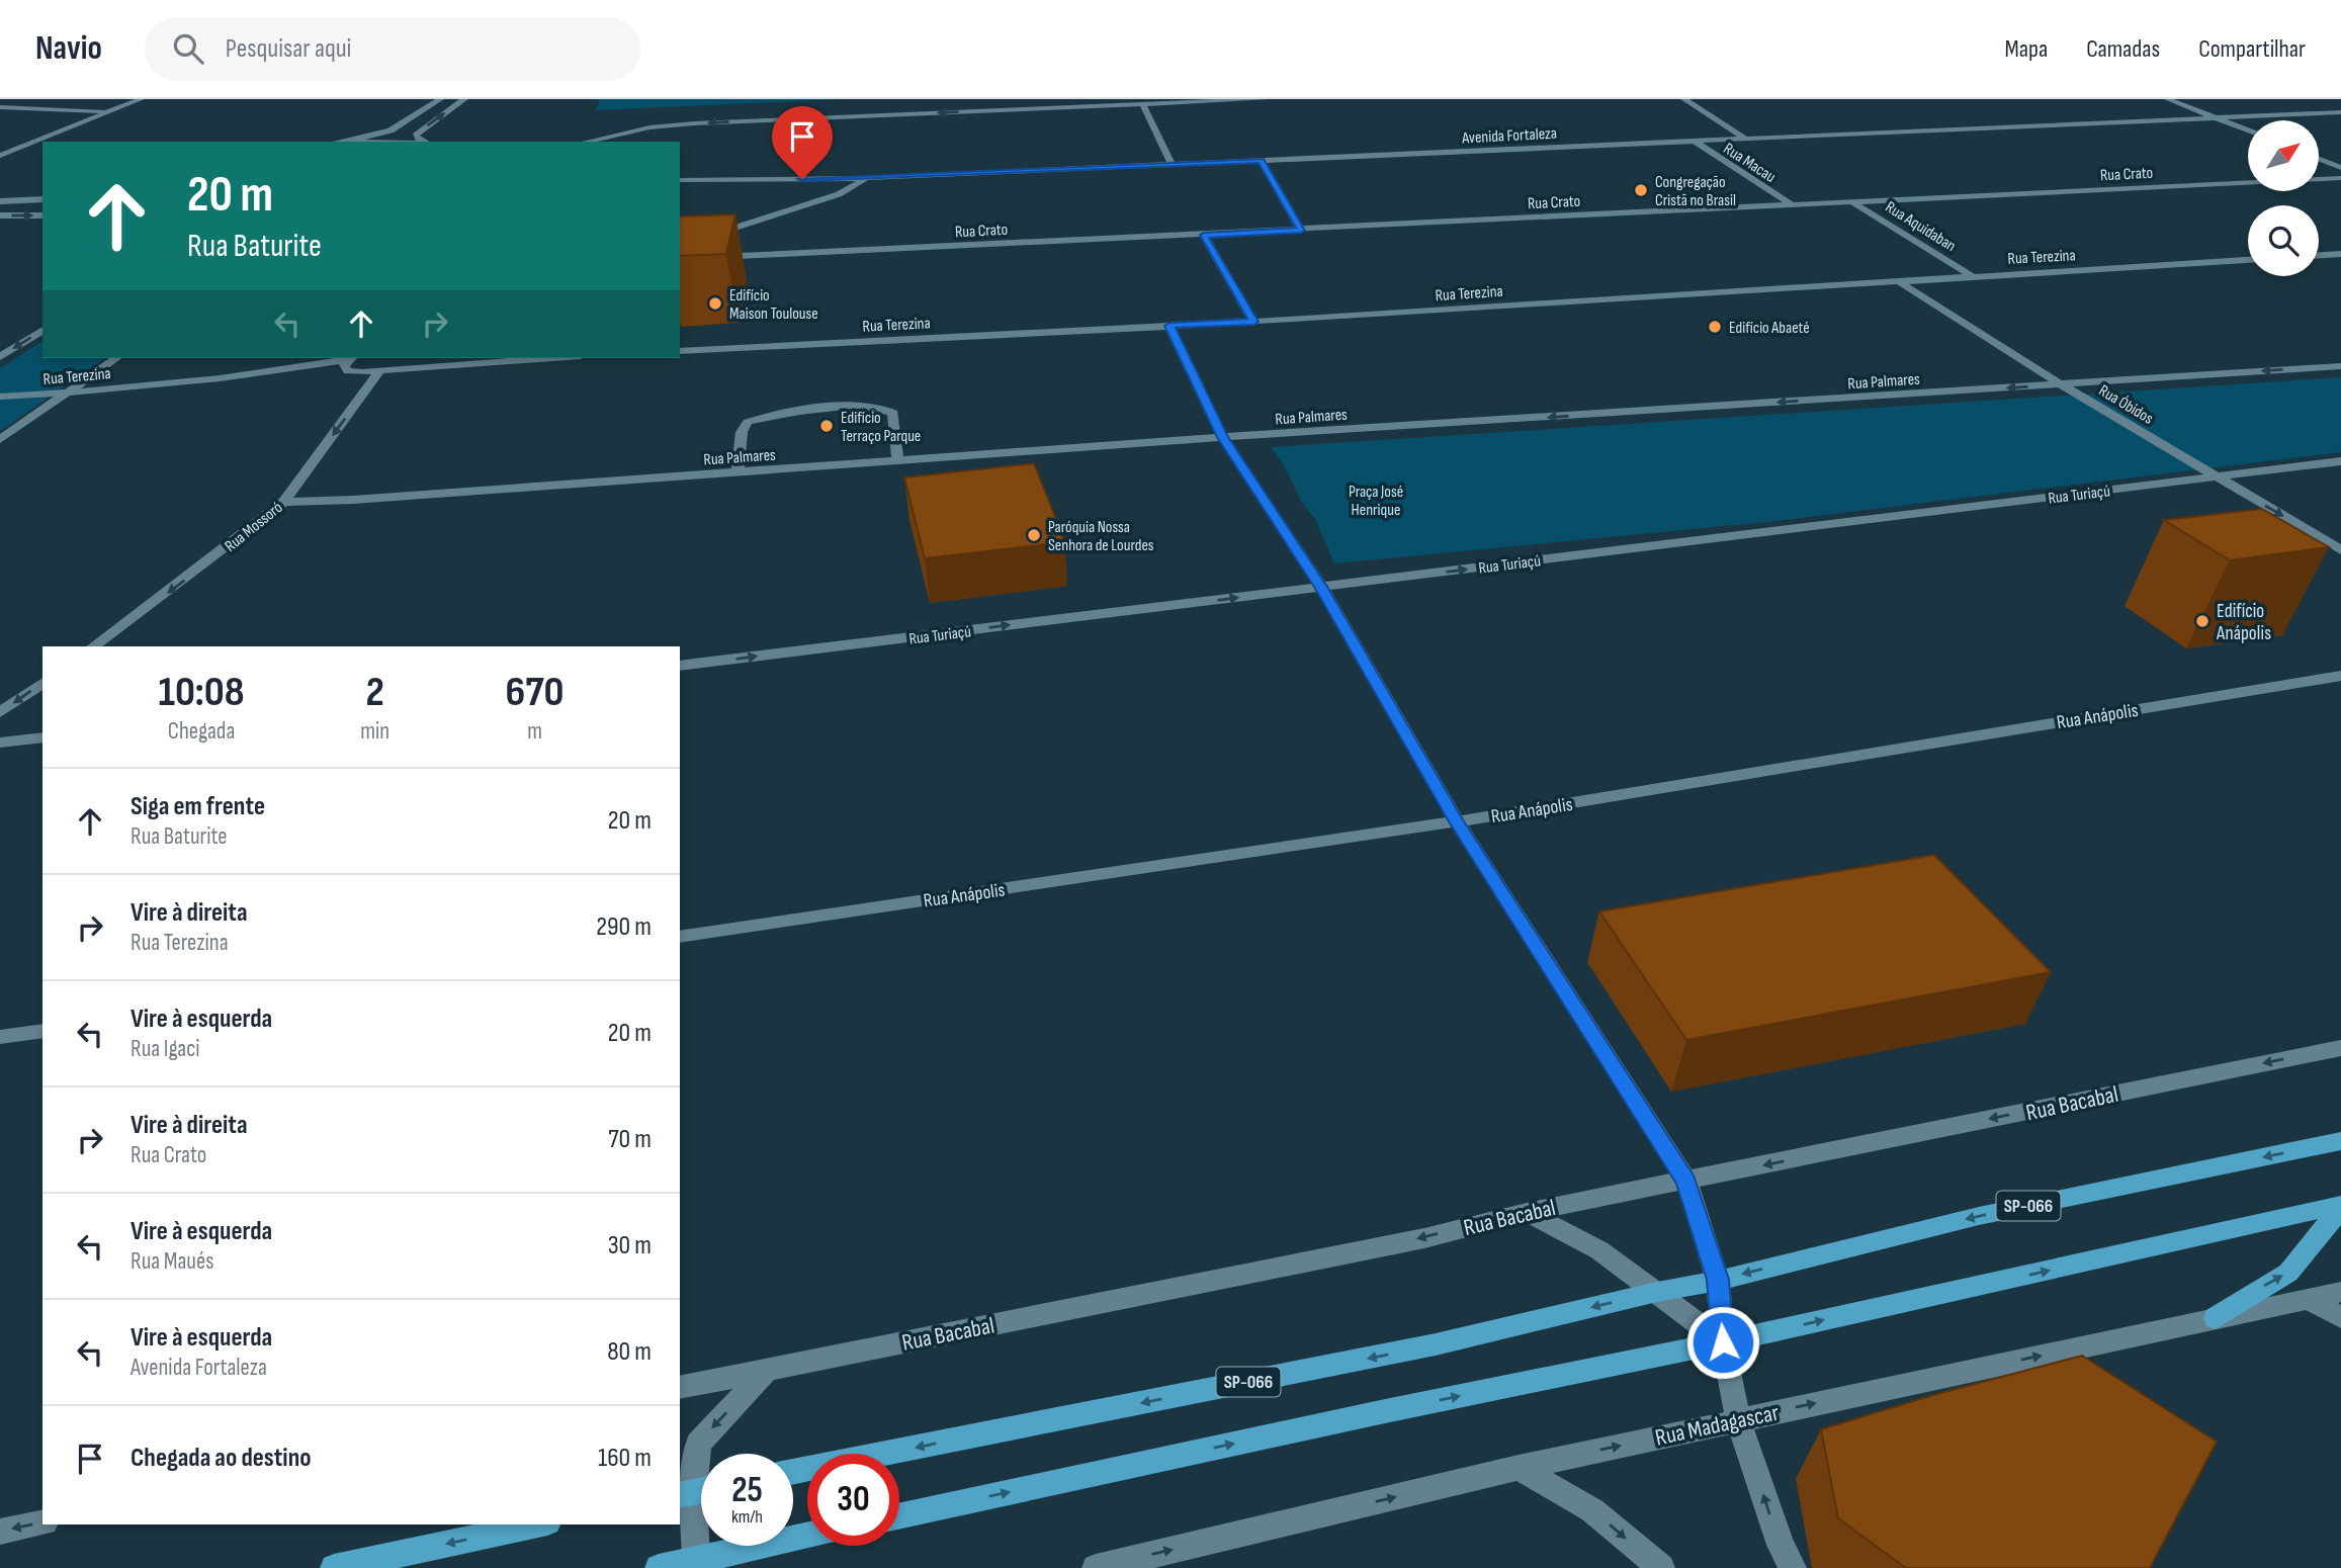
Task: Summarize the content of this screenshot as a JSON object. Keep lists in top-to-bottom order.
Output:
{
  "streets": {
    "main road": ["SP-066"],
    "street": [
      "Avenida Fortaleza",
      "Rua Macau",
      "Rua Crato",
      "Rua Aquidaban",
      "Rua Terezina",
      "Rua Palmares",
      "Rua Óbidos",
      "Rua Turiaçú",
      "Rua Mossoró",
      "Rua Anápolis",
      "Rua Bacabal",
      "Rua Madagascar"
    ]
  },
  "crossings": [
    ["Avenida Fortaleza", "Rua Macau"],
    ["Rua Macau", "Rua Crato"],
    ["Rua Crato", "Rua Aquidaban"],
    ["Rua Aquidaban", "Rua Terezina"],
    ["Rua Terezina", "Rua Óbidos"],
    ["Rua Terezina", "Rua Mossoró"],
    ["Rua Palmares", "Rua Óbidos"],
    ["Rua Palmares", "Rua Mossoró"],
    ["Rua Óbidos", "Rua Turiaçú"]
  ],
  "one_way": [
    "Rua Palmares",
    "Rua Turiaçú",
    "Rua Mossoró",
    "Rua Bacabal",
    "Rua Madagascar"
  ],
  "parks": ["Praça José Henrique"],
  "places": [
    "Congregação Cristã no Brasil",
    "Edifício Maison Toulouse",
    "Edifício Abaeté",
    "Edifício Terraço Parque",
    "Paróquia Nossa Senhora de Lourdes",
    "Edifício Anápolis"
  ],
  "north": "top right",
  "page": {
    "header": "Navio",
    "search": "Pesquisar aqui",
    "nav": ["Mapa", "Camadas", "Compartilhar"],
    "turn": ["20 m", "Rua Baturite"],
    "eta": [
      "10:08",
      "Chegada",
      "2",
      "min",
      "670",
      "m"
    ],
    "list": [
      {
        "name": "Siga em frente",
        "note": "Rua Baturite",
        "value": "20 m"
      },
      {
        "name": "Vire à direita",
        "note": "Rua Terezina",
        "value": "290 m"
      },
      {
        "name": "Vire à esquerda",
        "note": "Rua Igaci",
        "value": "20 m"
      },
      {
        "name": "Vire à direita",
        "note": "Rua Crato",
        "value": "70 m"
      },
      {
        "name": "Vire à esquerda",
        "note": "Rua Maués",
        "value": "30 m"
      },
      {
        "name": "Vire à esquerda",
        "note": "Avenida Fortaleza",
        "value": "80 m"
      },
      {
        "name": "Chegada ao destino",
        "value": "160 m"
      }
    ],
    "speed": "25 km/h",
    "limit": "30"
  }
}
